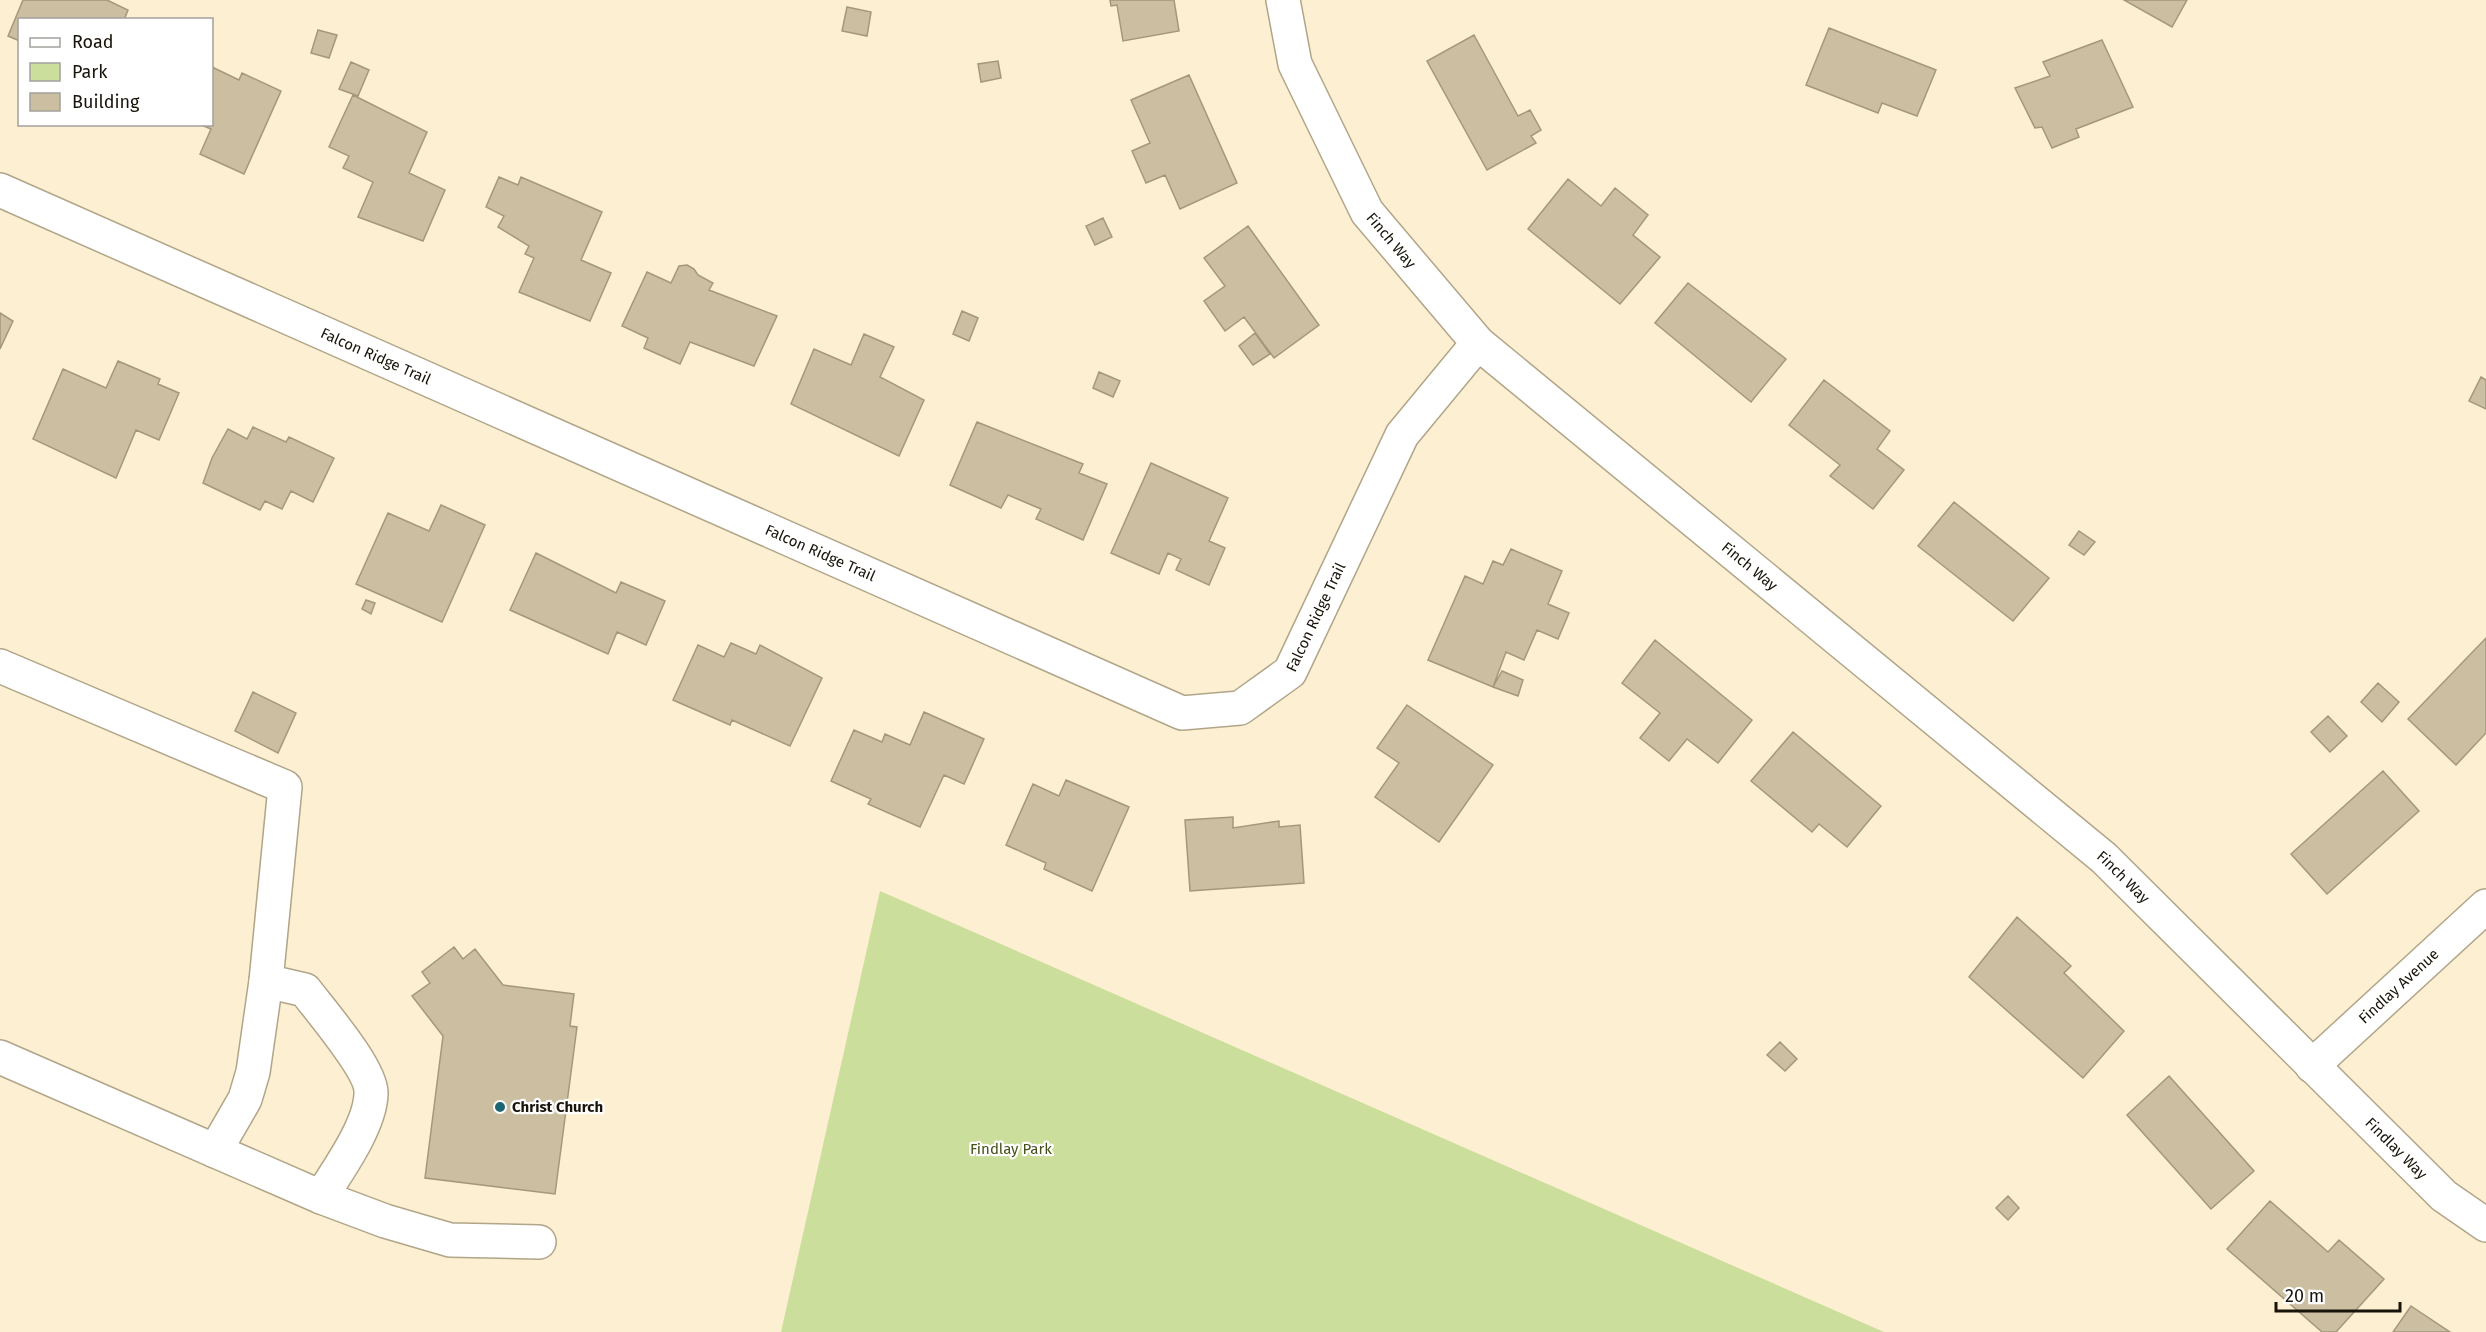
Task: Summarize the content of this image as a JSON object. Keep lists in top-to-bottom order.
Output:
{
  "streets": {
    "street": [
      "Finch Way",
      "Falcon Ridge Trail",
      "Findlay Avenue",
      "Findlay Way"
    ]
  },
  "crossings": [
    ["Finch Way", "Falcon Ridge Trail"],
    ["Finch Way", "Findlay Avenue"],
    ["Finch Way", "Findlay Way"],
    ["Findlay Avenue", "Findlay Way"]
  ],
  "parks": ["Findlay Park"],
  "places": ["Christ Church"],
  "legend": ["Road", "Park", "Building"],
  "scale_bar": "20 m"
}
